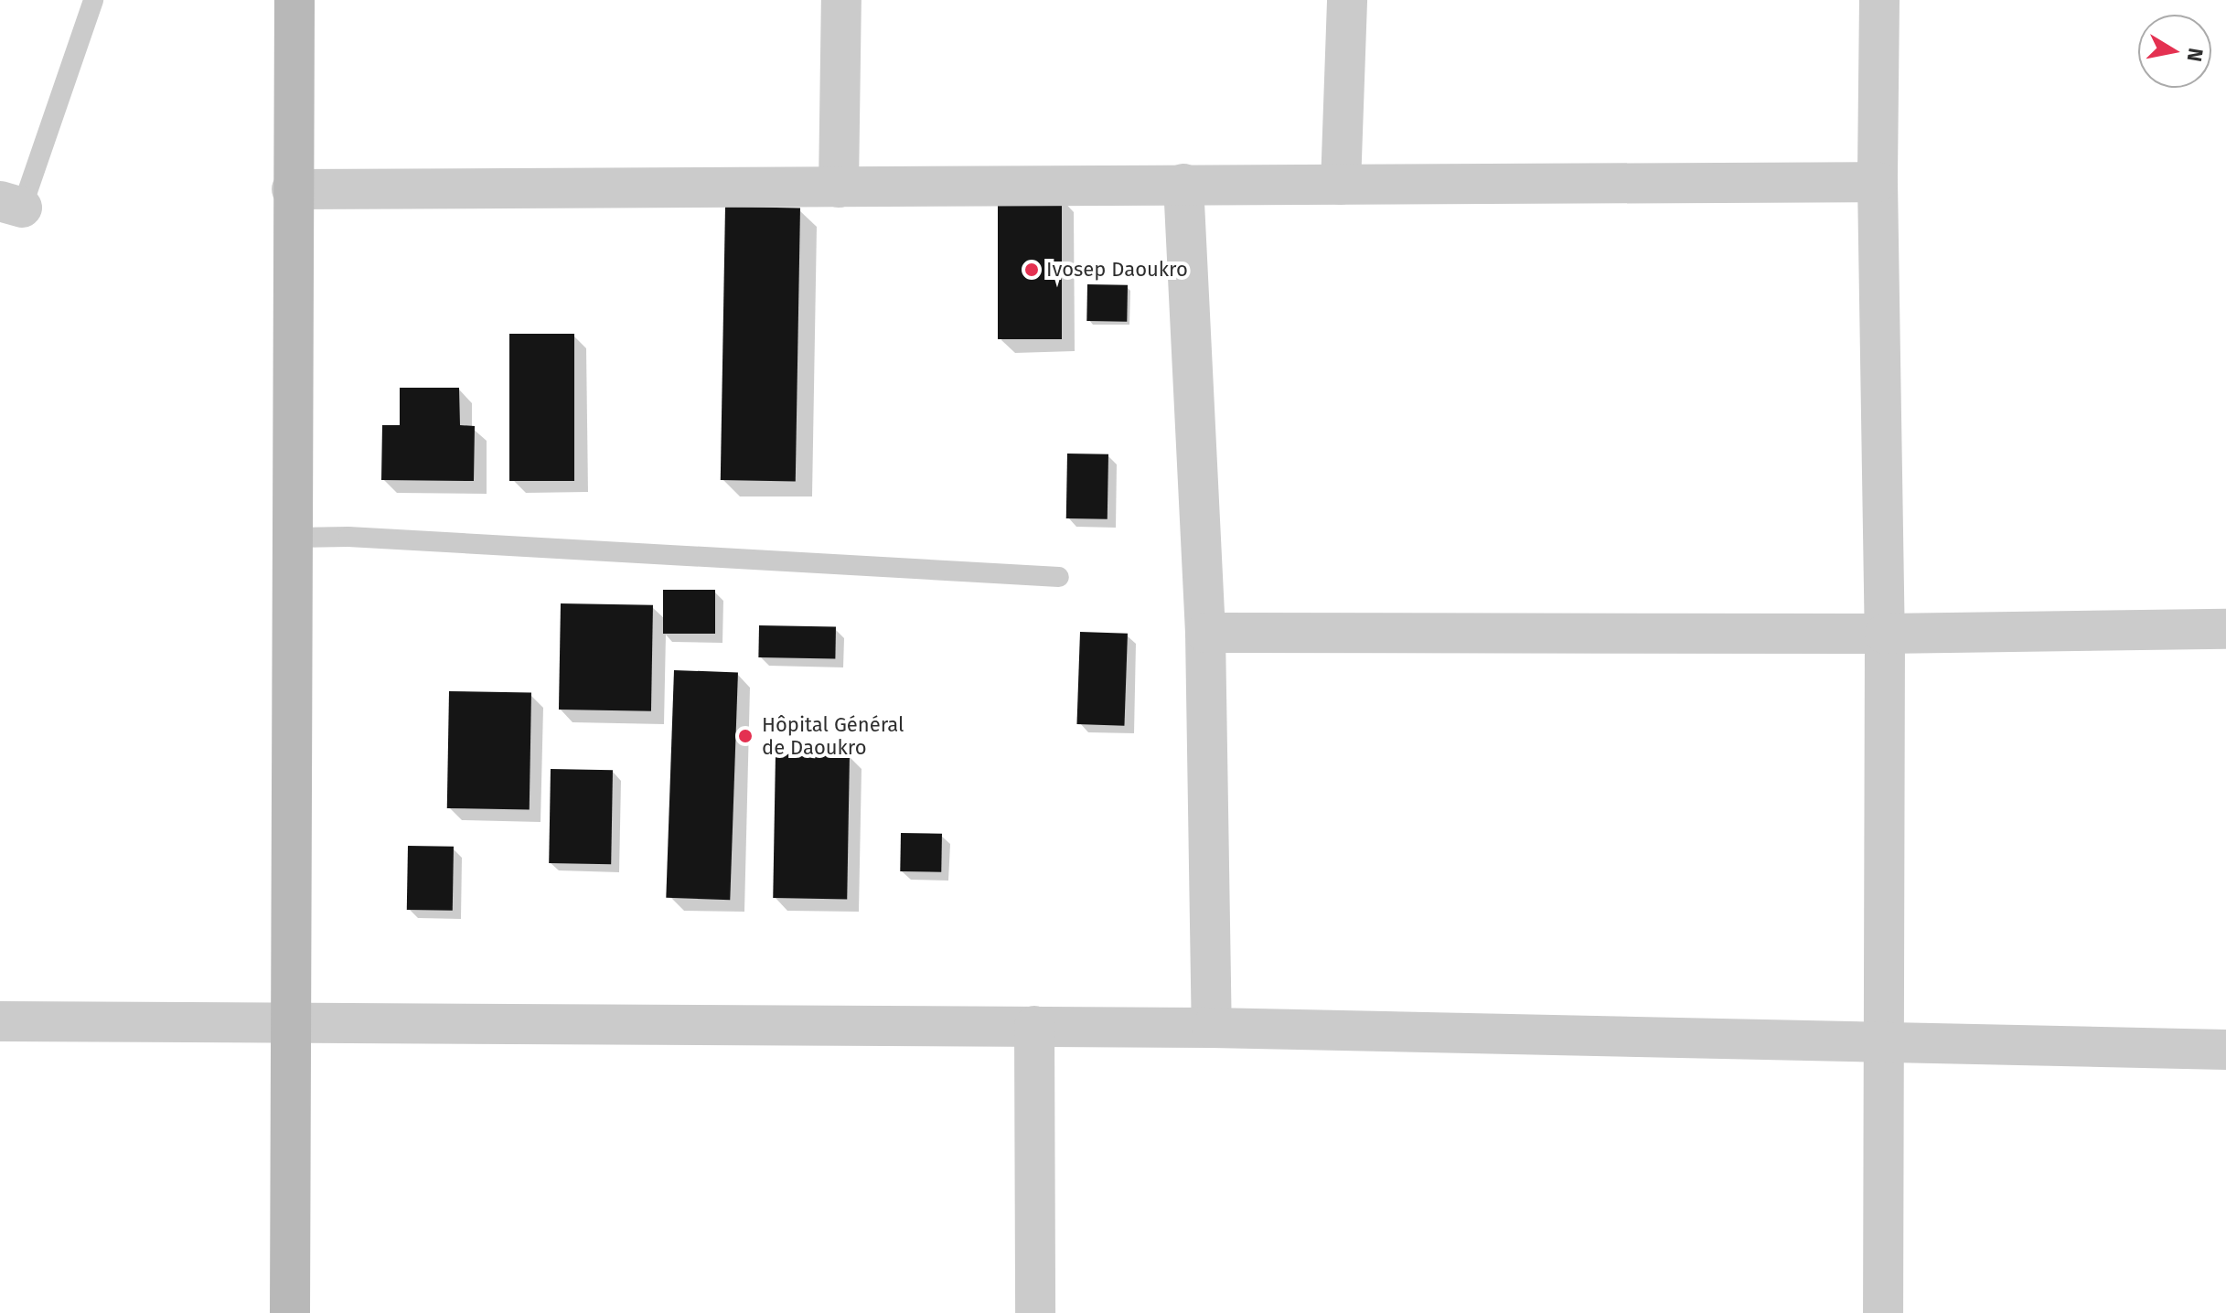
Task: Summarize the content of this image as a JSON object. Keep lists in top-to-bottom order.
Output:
{
  "places": ["Ivosep Daoukro", "Hôpital Général de Daoukro"],
  "north": "right"
}
